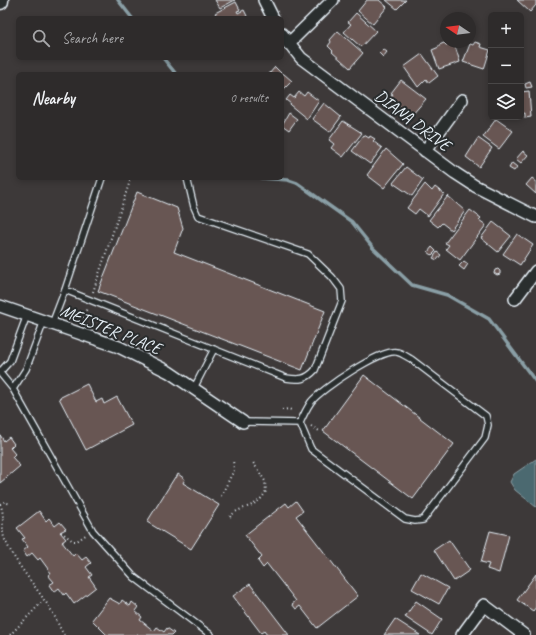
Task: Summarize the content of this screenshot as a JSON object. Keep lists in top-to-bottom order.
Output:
{
  "streets": {
    "street": ["DIANA DRIVE", "MEISTER PLACE"]
  },
  "north": "left",
  "page": {
    "map_buttons": ["+", "−"],
    "search": "Search here",
    "heading": ["Nearby", "0 results"]
  }
}
